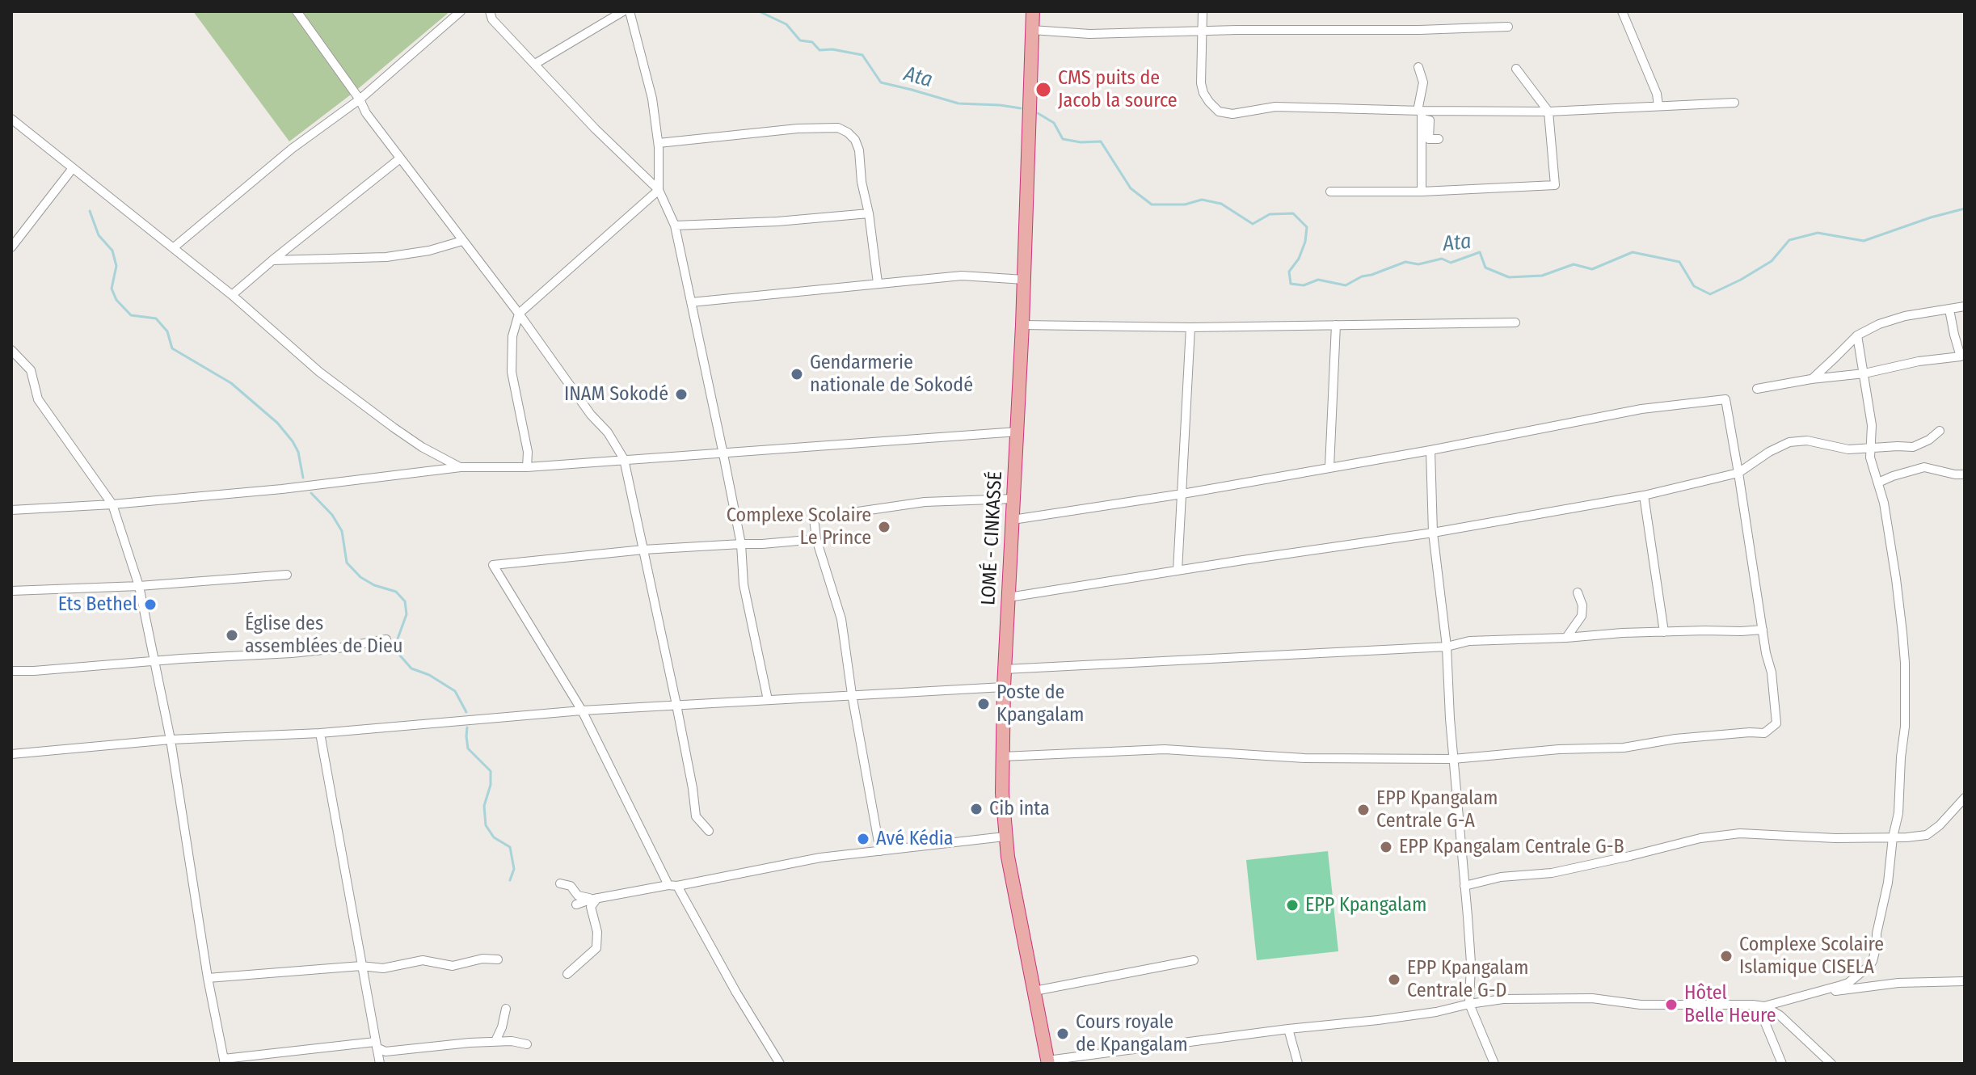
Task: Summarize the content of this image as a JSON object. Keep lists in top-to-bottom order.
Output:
{
  "streets": {
    "highway": ["LOMÉ - CINKASSÉ"]
  },
  "water": ["Ata"],
  "places": [
    "CMS puits de Jacob la source",
    "Gendarmerie nationale de Sokodé",
    "INAM Sokodé",
    "Complexe Scolaire Le Prince",
    "Ets Bethel",
    "Église des assemblées de Dieu",
    "Poste de Kpangalam",
    "Cib inta",
    "EPP Kpangalam Centrale G-A",
    "Avé Kédia",
    "EPP Kpangalam Centrale G-B",
    "EPP Kpangalam",
    "Complexe Scolaire Islamique CISELA",
    "EPP Kpangalam Centrale G-D",
    "Hôtel Belle Heure",
    "Cours royale de Kpangalam"
  ]
}
